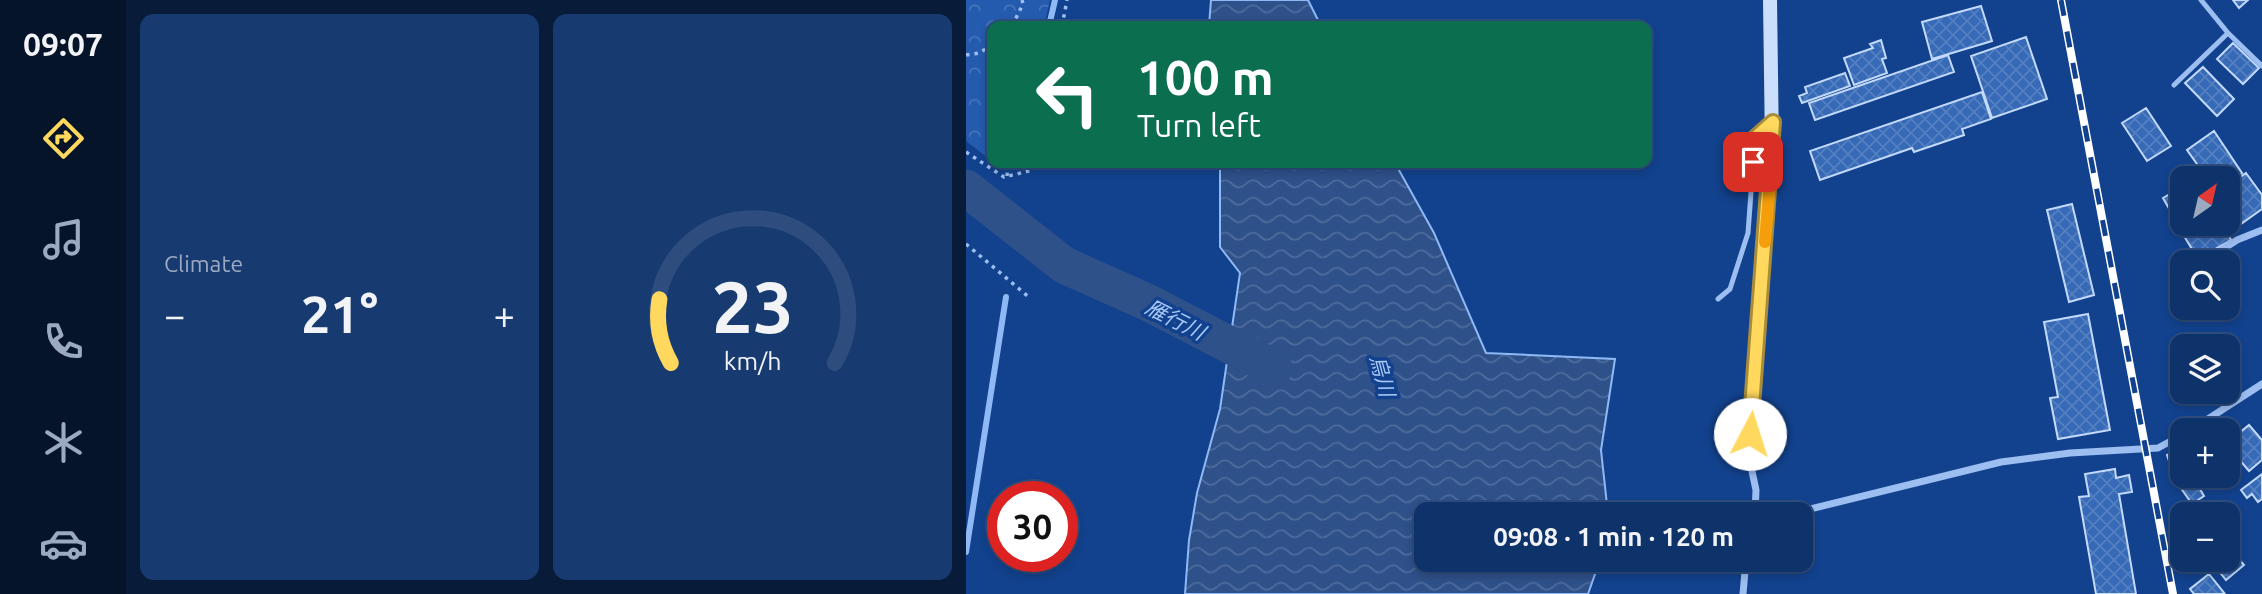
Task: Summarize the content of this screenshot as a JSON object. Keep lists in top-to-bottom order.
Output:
{
  "water": ["雁行川", "烏川"],
  "north": "top right",
  "page": {
    "tabs": "09:07",
    "tile": "Climate",
    "turn": ["100 m", "Turn left"],
    "map_buttons": ["+", "−"],
    "heat": ["−", "21°", "+"],
    "limit": "30",
    "trip": "09:08 · 1 min · 120 m",
    "gauge": ["23", "km/h"]
  }
}
